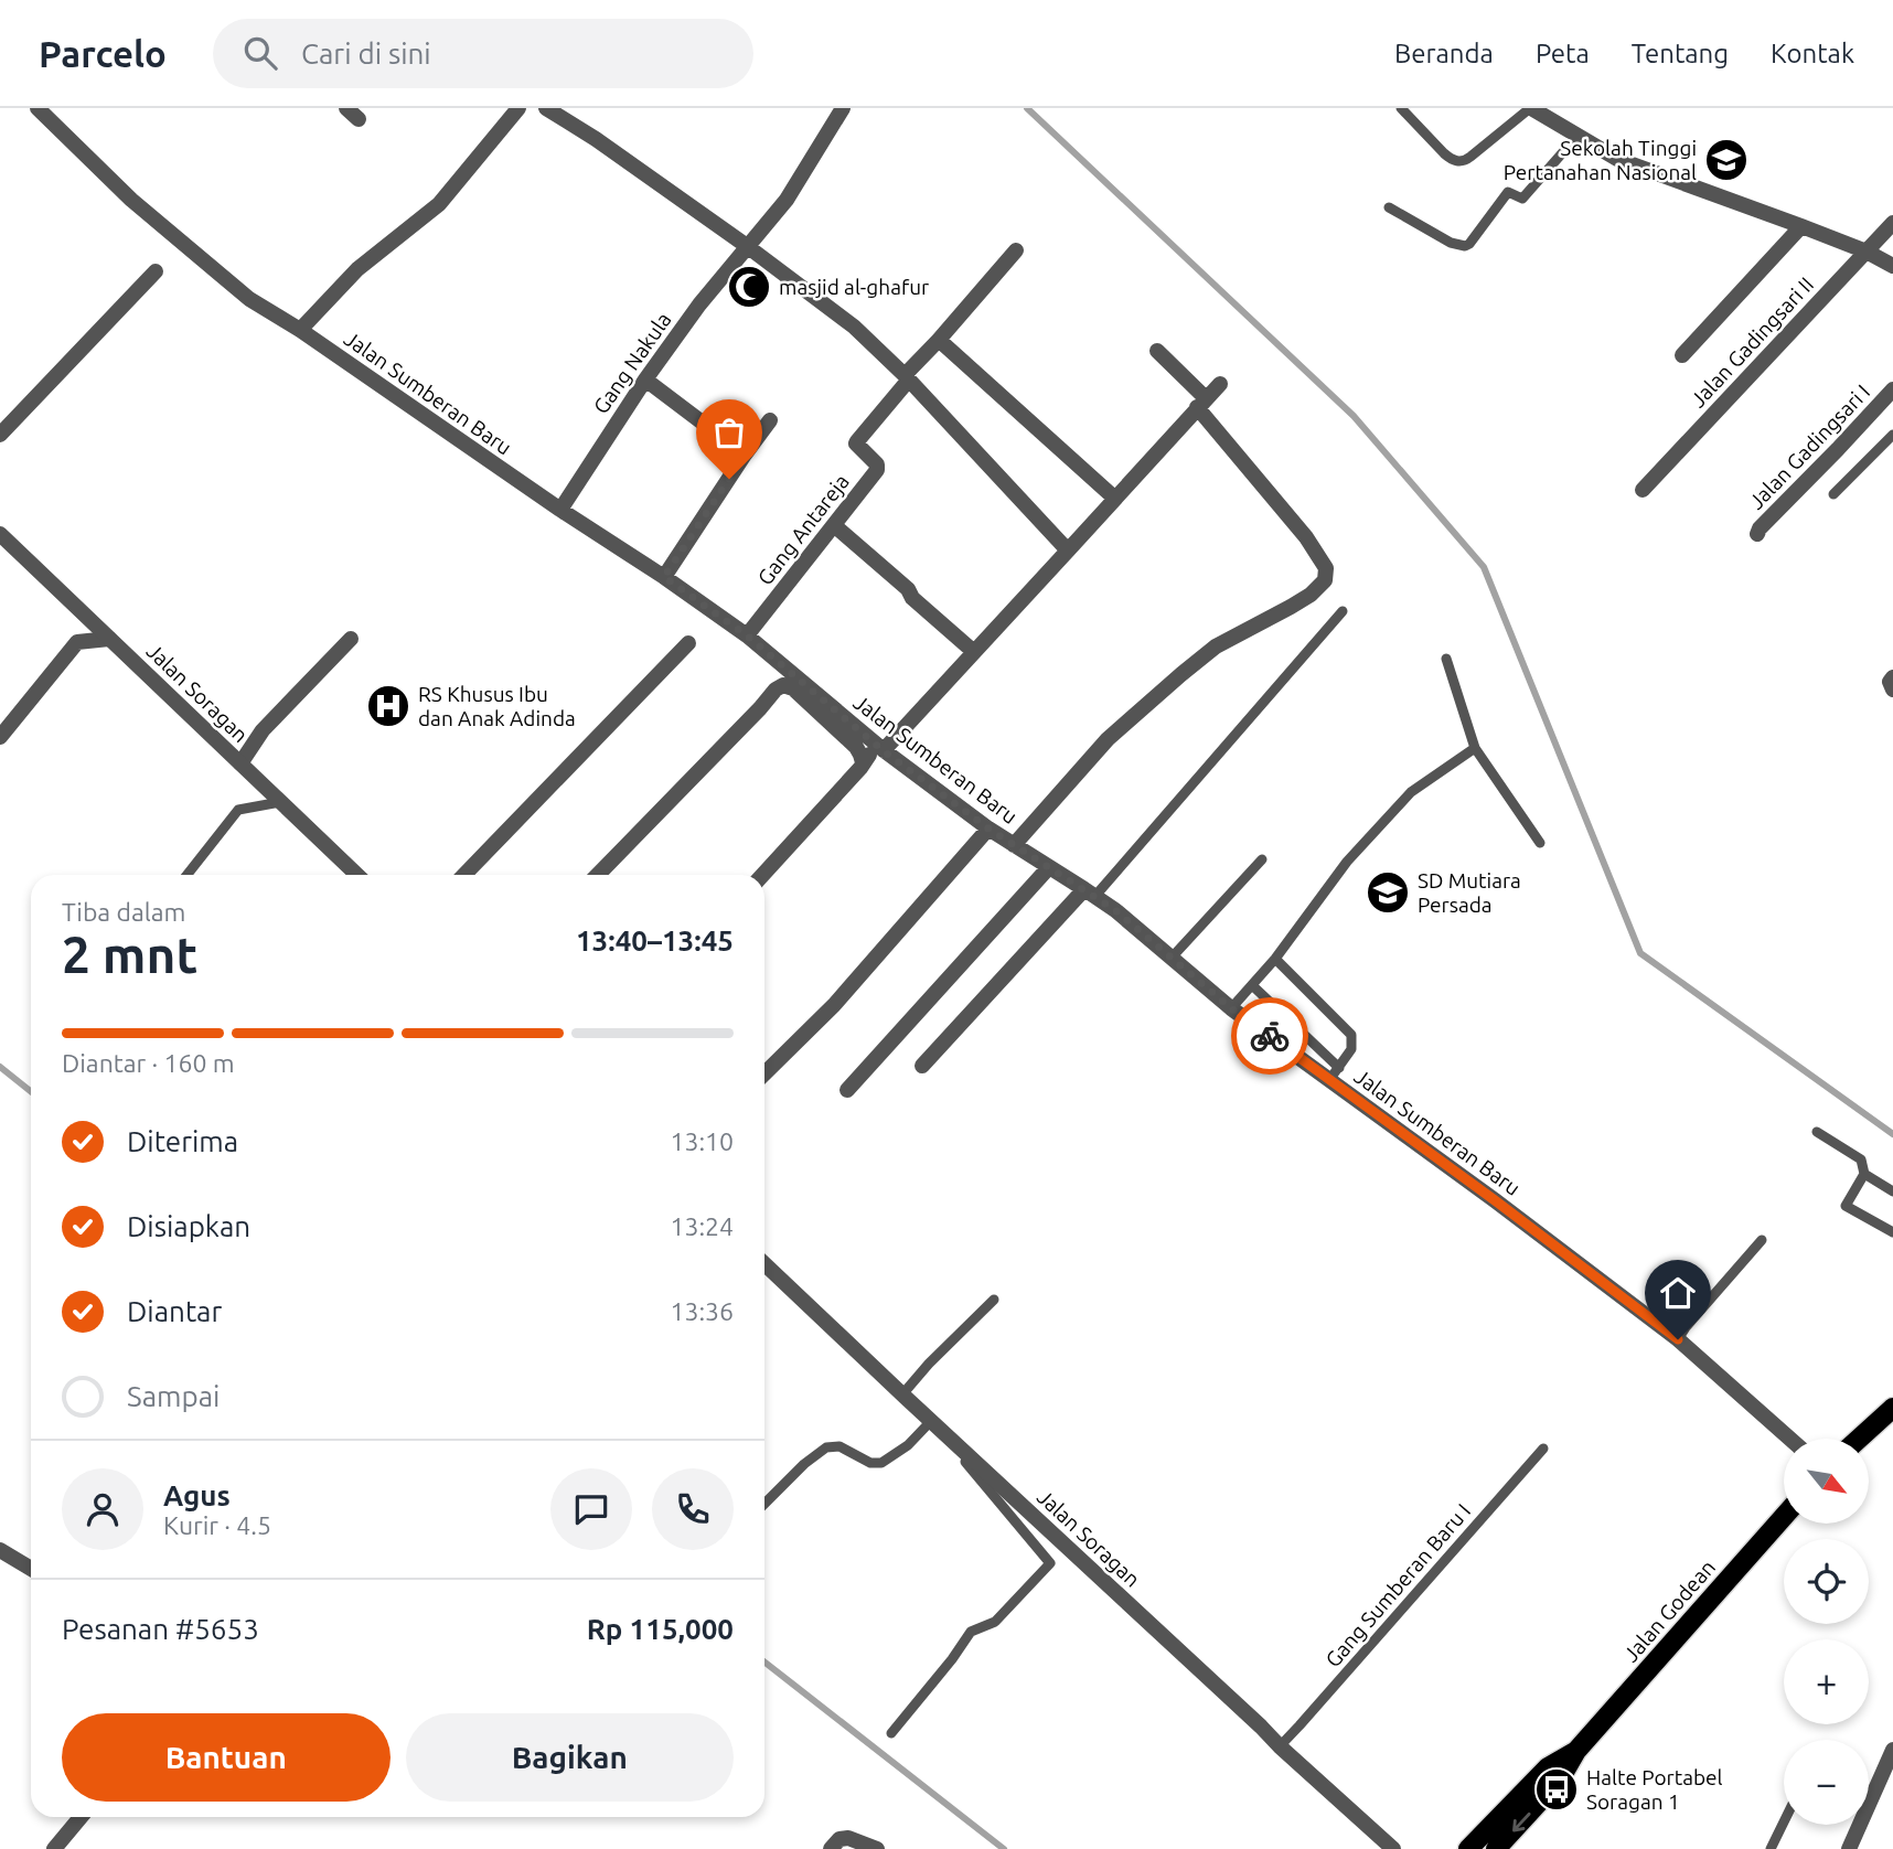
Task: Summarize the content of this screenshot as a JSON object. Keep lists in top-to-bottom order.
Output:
{
  "streets": {
    "main road": ["Jalan Godean"],
    "street": [
      "Jalan Gadingsari II",
      "Gang Nakula",
      "Jalan Sumberan Baru",
      "Jalan Gadingsari I",
      "Gang Antareja",
      "Jalan Soragan"
    ],
    "lane": ["Gang Sumberan Baru I"]
  },
  "crossings": [
    ["Gang Nakula", "Jalan Sumberan Baru"],
    ["Jalan Sumberan Baru", "Gang Antareja"],
    ["Jalan Soragan", "Gang Sumberan Baru I"]
  ],
  "places": {
    "school or university": ["Sekolah Tinggi Pertanahan Nasional", "SD Mutiara Persada"],
    "mosque": ["masjid al-ghafur"],
    "hospital": ["RS Khusus Ibu dan Anak Adinda"],
    "bus stop": ["Halte Portabel Soragan 1"]
  },
  "north": "bottom right",
  "page": {
    "header": "Parcelo",
    "search": "Cari di sini",
    "nav": [
      "Beranda",
      "Peta",
      "Tentang",
      "Kontak"
    ],
    "heading": ["2 mnt", "Tiba dalam", "13:40–13:45"],
    "panel": [
      "Agus",
      "Kurir · 4.5",
      "Pesanan #5653",
      "Rp 115,000"
    ],
    "bar": "Diantar · 160 m",
    "list": [
      ["Diterima", "13:10"],
      ["Disiapkan", "13:24"],
      ["Diantar", "13:36"],
      "Sampai"
    ],
    "map_buttons": ["+", "−"],
    "buttons": ["Bantuan", "Bagikan"]
  }
}
